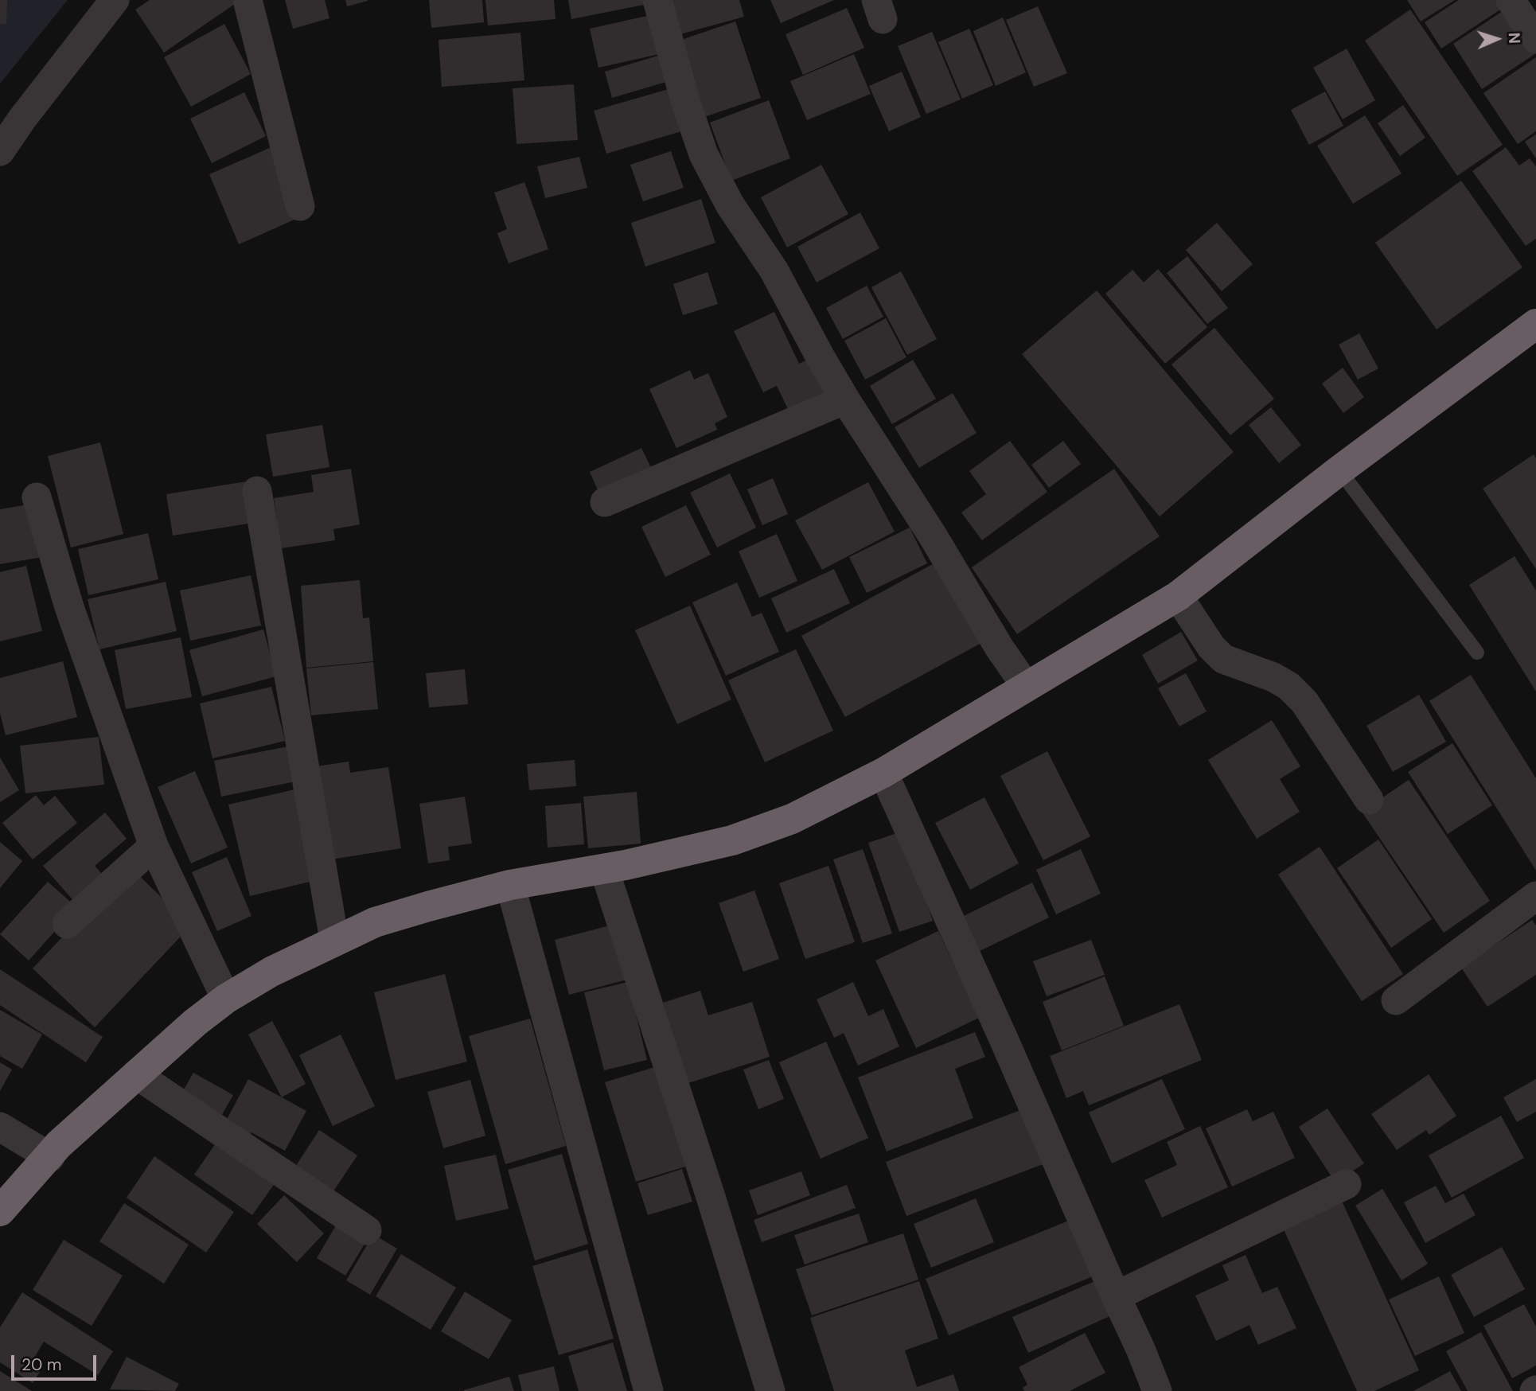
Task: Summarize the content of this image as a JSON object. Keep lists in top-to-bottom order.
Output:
{
  "scale_bar": "20 m",
  "north": "right"
}
